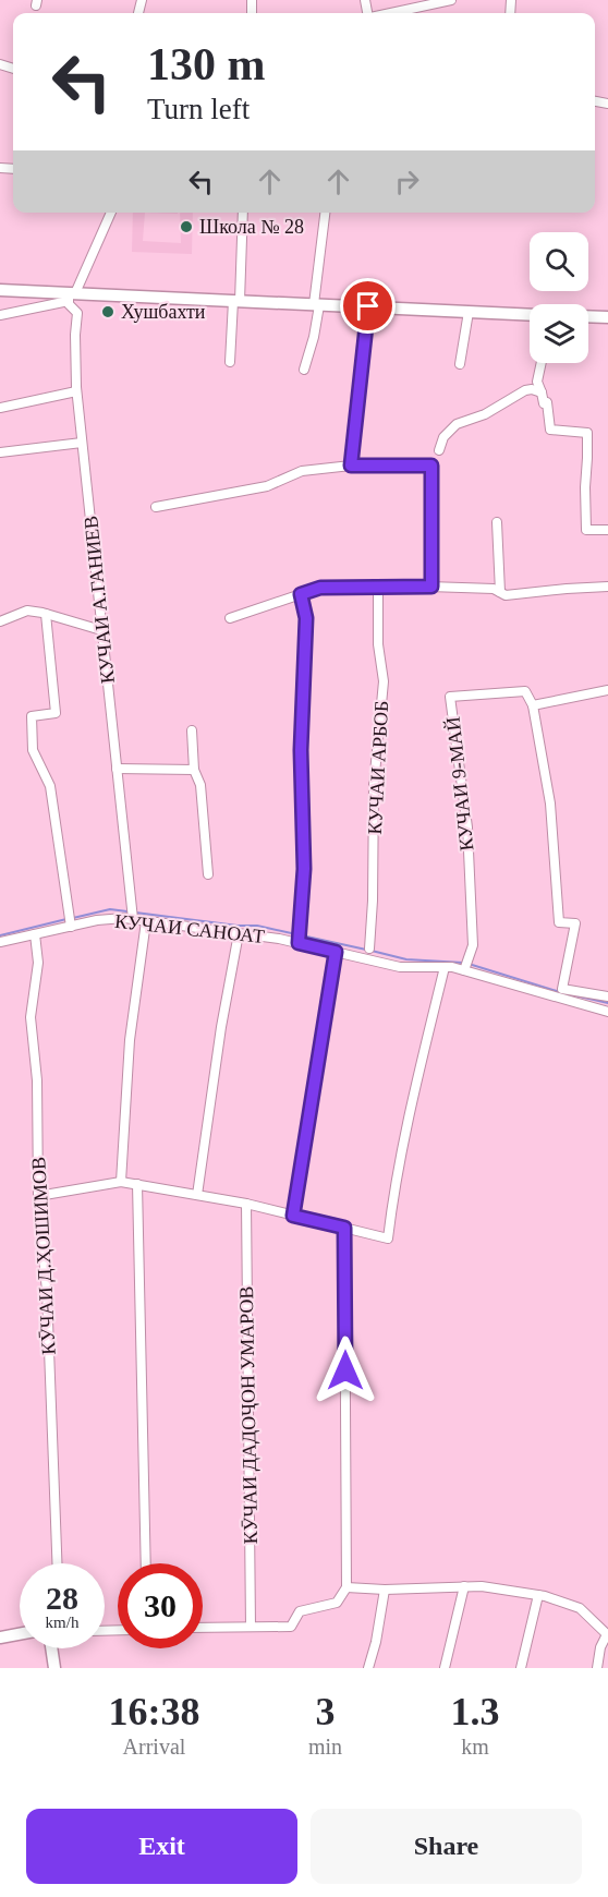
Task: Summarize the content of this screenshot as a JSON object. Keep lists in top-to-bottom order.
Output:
{
  "streets": {
    "street": [
      "КУЧАИ А.ГАНИЕВ",
      "КУЧАИ АРБОБ",
      "КУЧАИ 9-МАЙ",
      "КУЧАИ САНОАТ",
      "КӮЧАИ Д.ҲОШИМОВ",
      "КӮЧАИ ДАДОҶОН УМАРОВ"
    ]
  },
  "crossings": [
    ["КУЧАИ А.ГАНИЕВ", "КУЧАИ САНОАТ"],
    ["КУЧАИ 9-МАЙ", "КУЧАИ САНОАТ"],
    ["КУЧАИ САНОАТ", "КӮЧАИ Д.ҲОШИМОВ"]
  ],
  "places": ["Школа № 28", "Хушбахти"],
  "page": {
    "turn": ["130 m", "Turn left"],
    "speed": "28 km/h",
    "limit": "30",
    "eta": [
      "16:38",
      "Arrival",
      "3",
      "min",
      "1.3",
      "km"
    ],
    "buttons": ["Exit", "Share"]
  }
}
